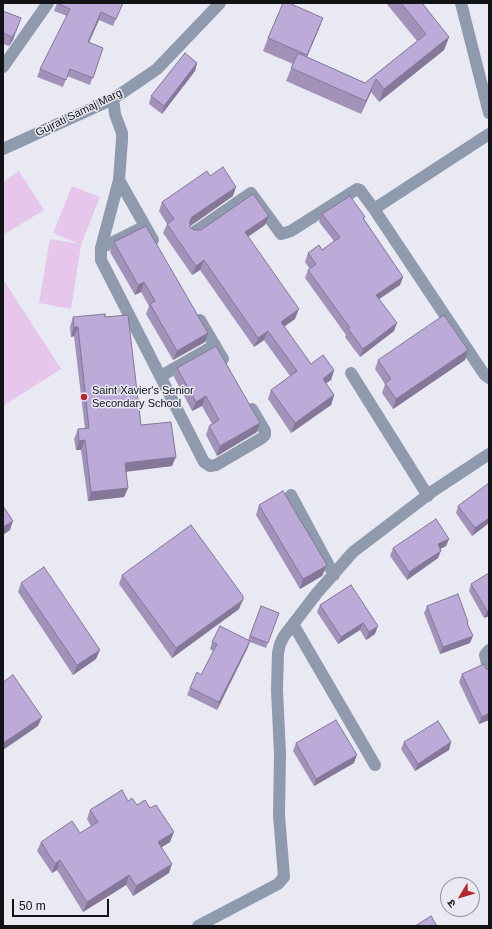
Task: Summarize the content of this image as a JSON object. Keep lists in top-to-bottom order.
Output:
{
  "streets": {
    "street": ["Gujrati Samaj Marg"]
  },
  "places": ["Saint Xavier's Senior Secondary School"],
  "scale_bar": "50 m",
  "north": "bottom left"
}
